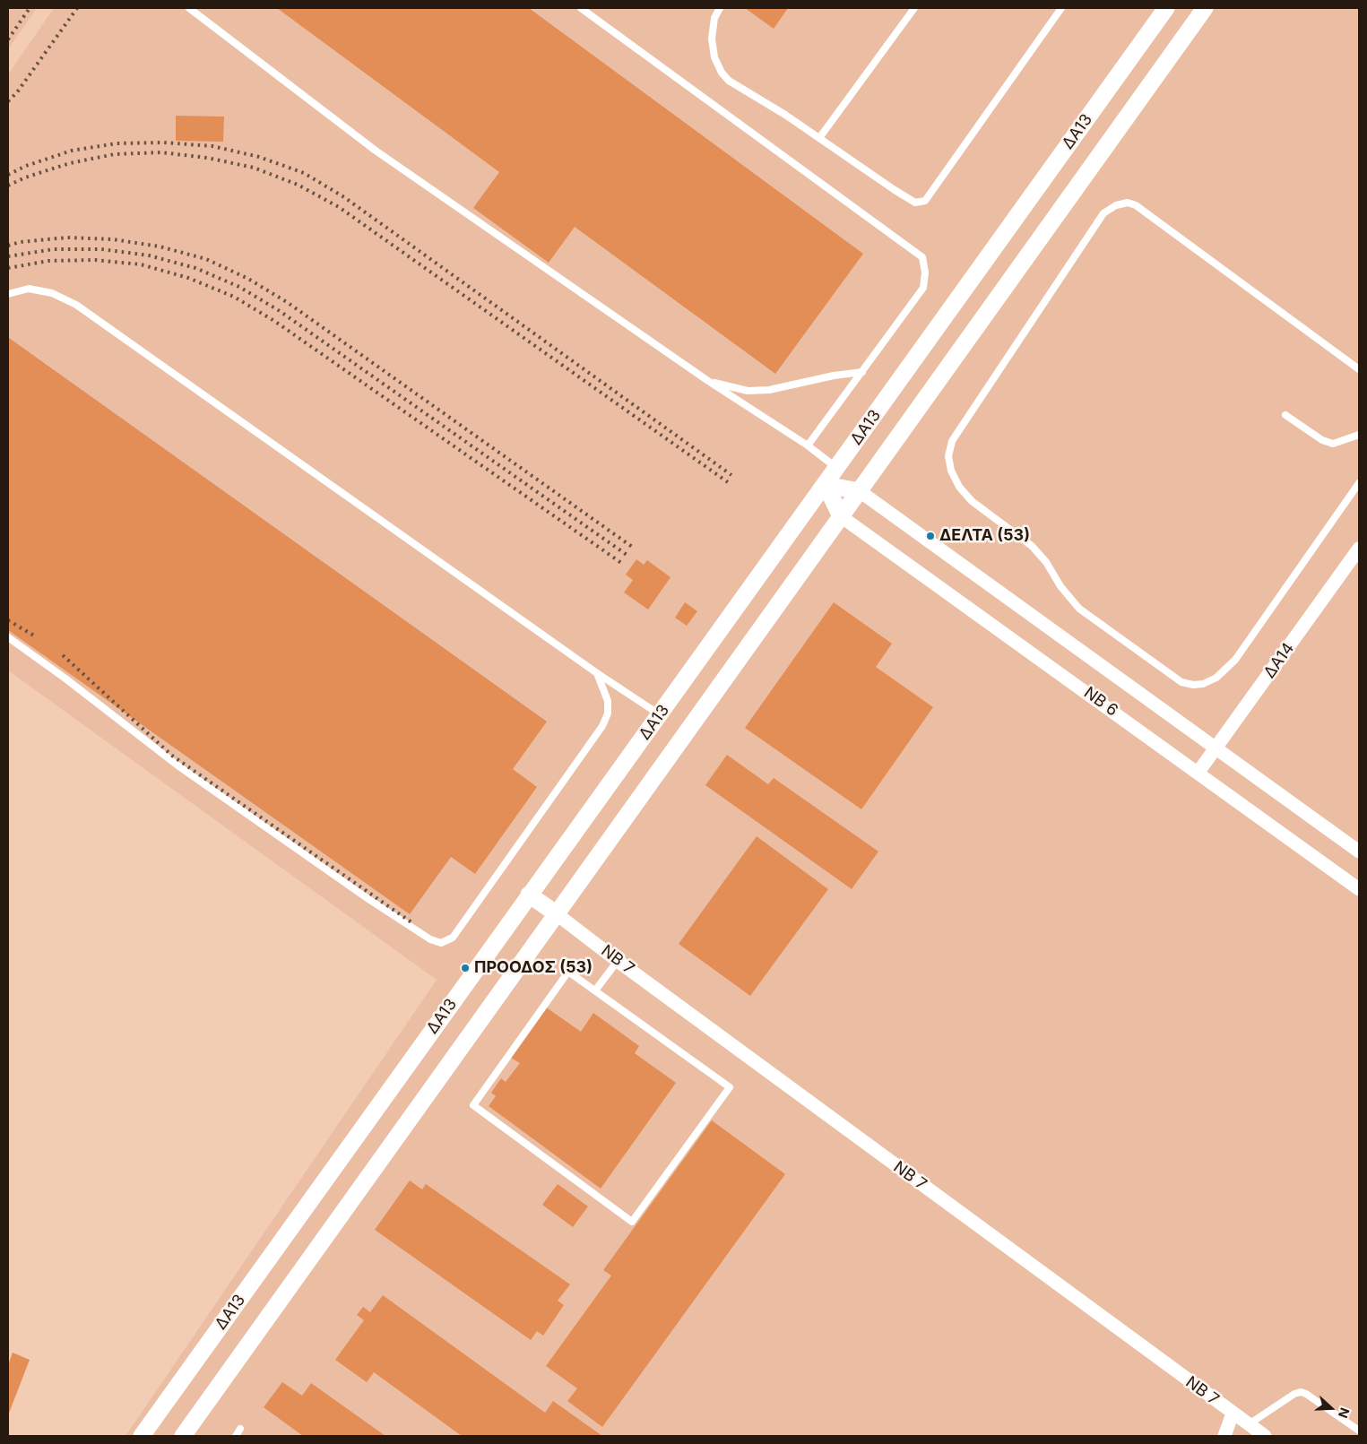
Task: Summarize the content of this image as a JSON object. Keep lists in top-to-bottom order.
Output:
{
  "streets": {
    "street": [
      "ΔΑ13",
      "ΔΑ14",
      "ΝΒ 6",
      "ΝΒ 7"
    ]
  },
  "crossings": [
    ["ΔΑ13", "ΝΒ 6"],
    ["ΔΑ13", "ΝΒ 7"],
    ["ΔΑ14", "ΝΒ 6"]
  ],
  "places": ["ΔΕΛΤΑ (53)", "ΠΡΟΟΔΟΣ (53)"],
  "north": "right"
}
